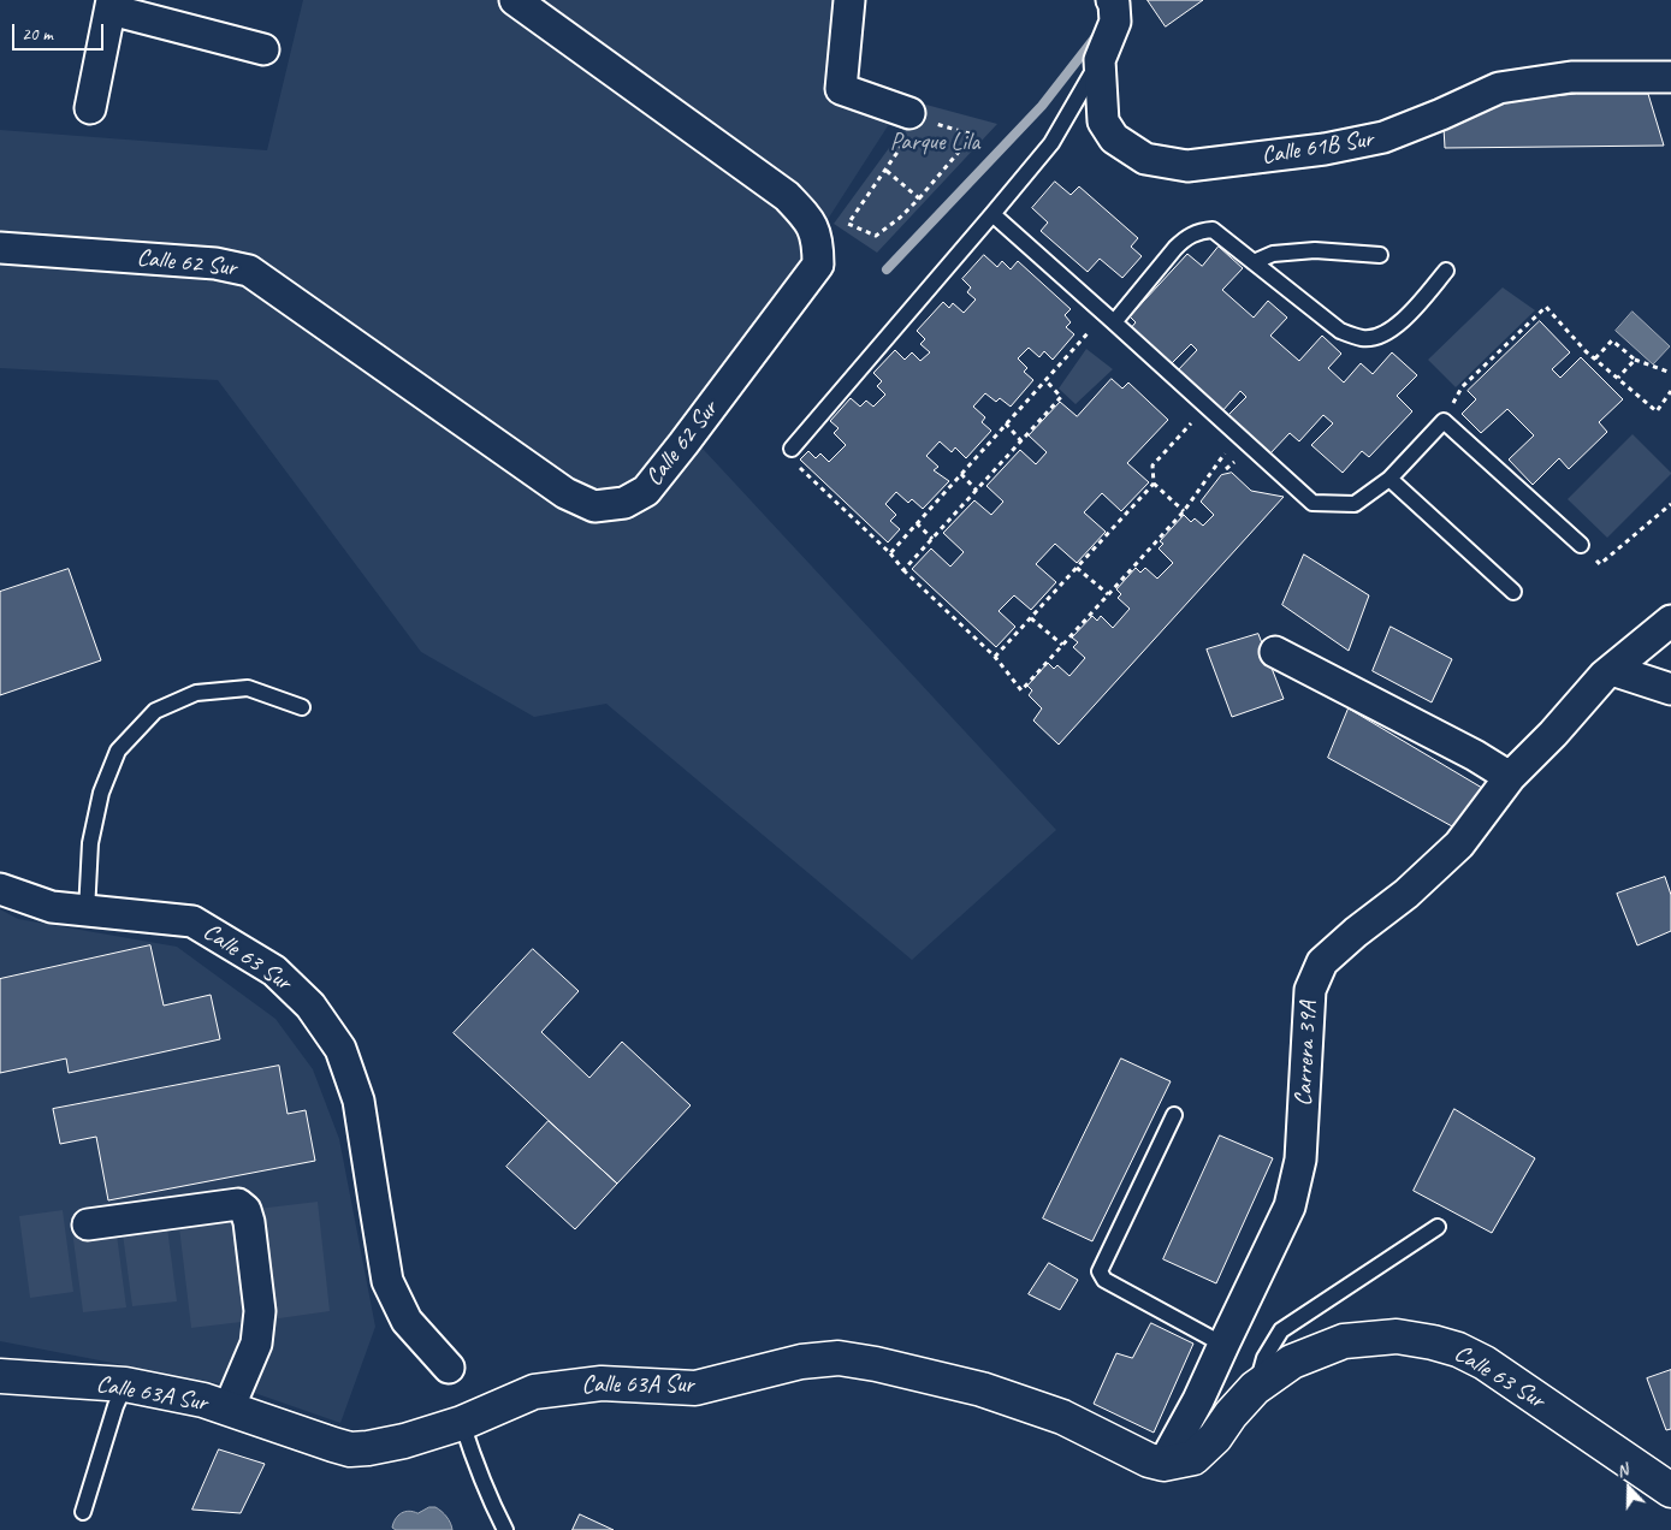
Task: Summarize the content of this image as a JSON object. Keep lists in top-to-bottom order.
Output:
{
  "streets": {
    "street": [
      "Calle 61B Sur",
      "Calle 62 Sur",
      "Calle 63 Sur",
      "Carrera 39A",
      "Calle 63A Sur"
    ]
  },
  "crossings": [
    ["Calle 63 Sur", "Carrera 39A"],
    ["Calle 63 Sur", "Calle 63A Sur"],
    ["Carrera 39A", "Calle 63A Sur"]
  ],
  "parks": ["Parque Lila"],
  "scale_bar": "20 m",
  "north": "top"
}
